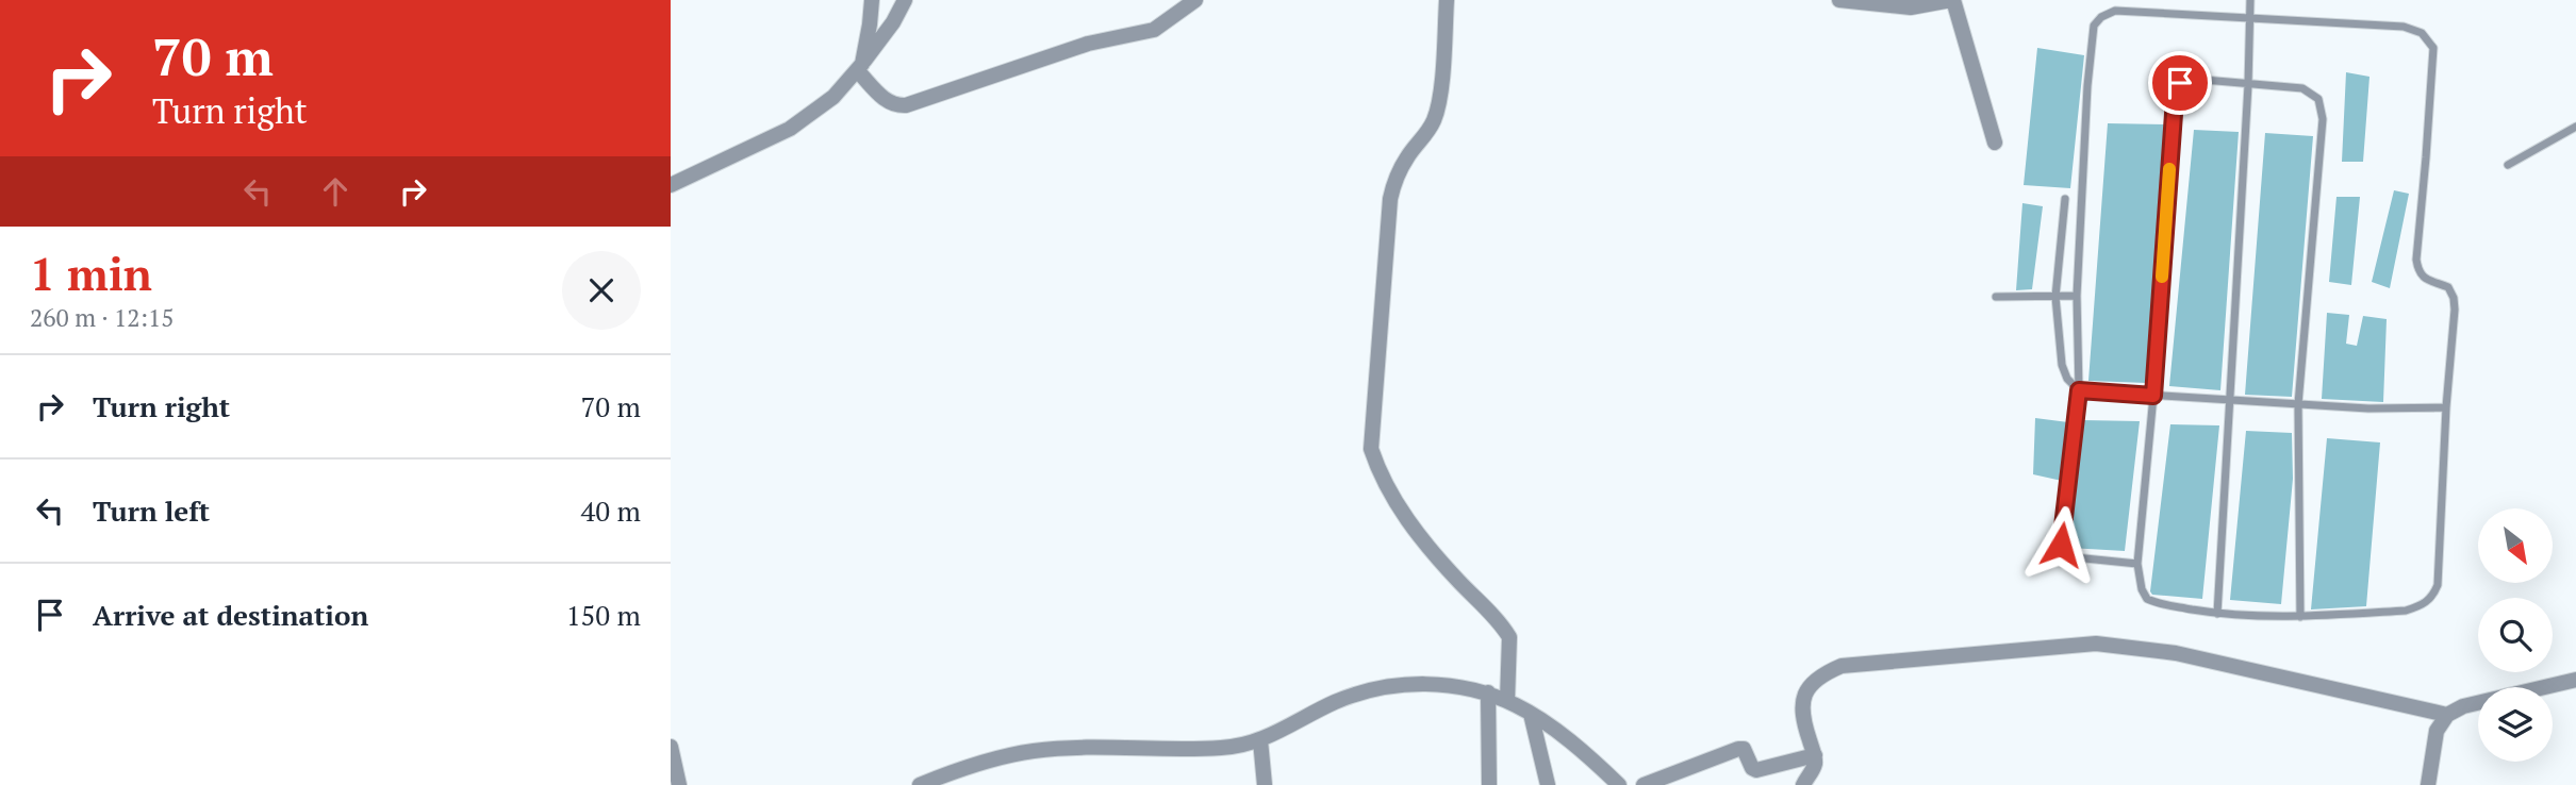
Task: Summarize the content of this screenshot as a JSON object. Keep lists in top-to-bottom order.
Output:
{
  "north": "bottom right",
  "page": {
    "turn": ["70 m", "Turn right"],
    "heading": ["1 min", "260 m · 12:15"],
    "list": [
      {
        "name": "Turn right",
        "value": "70 m"
      },
      {
        "name": "Turn left",
        "value": "40 m"
      },
      {
        "name": "Arrive at destination",
        "value": "150 m"
      }
    ]
  }
}
